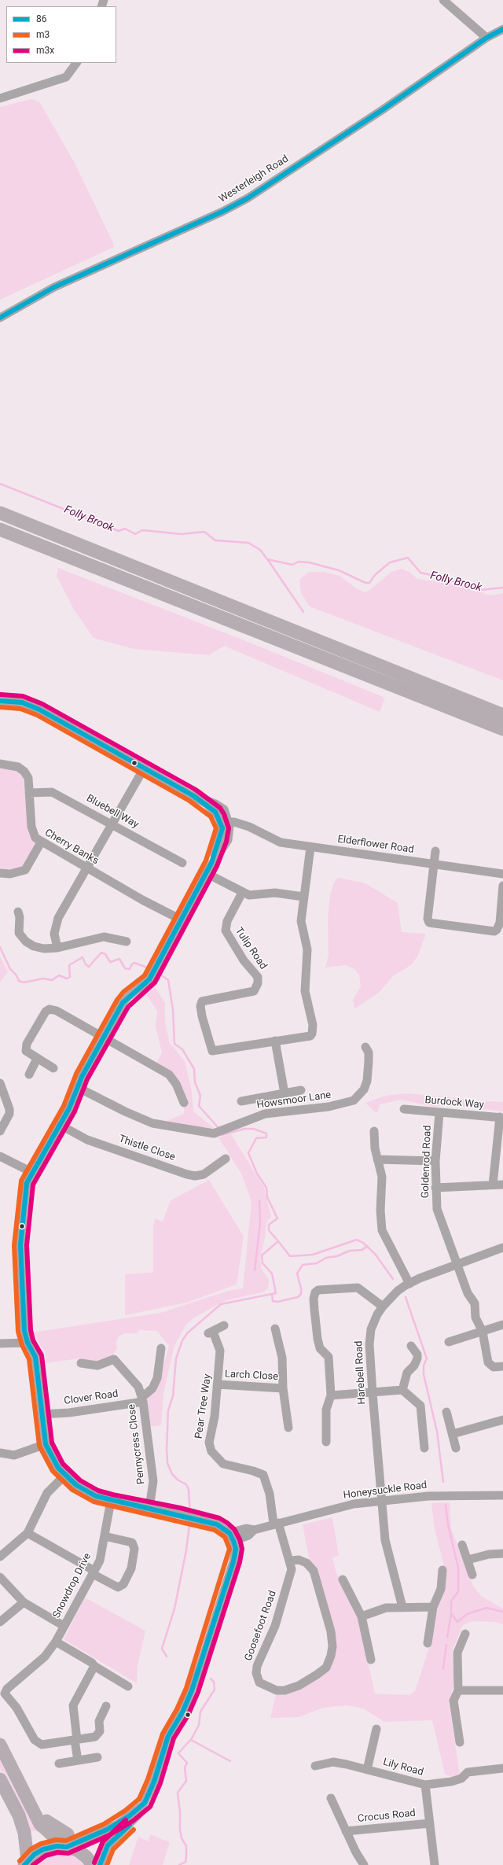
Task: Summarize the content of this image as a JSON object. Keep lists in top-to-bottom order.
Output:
{
  "streets": {
    "street": [
      "Westerleigh Road",
      "Bluebell Way",
      "Elderflower Road",
      "Cherry Banks",
      "Tulip Road",
      "Howsmoor Lane",
      "Burdock Way",
      "Thistle Close",
      "Goldenrod Road",
      "Harebell Road",
      "Larch Close",
      "Clover Road",
      "Pear Tree Way",
      "Pennycress Close",
      "Honeysuckle Road",
      "Snowdrop Drive",
      "Goosefoot Road",
      "Lily Road",
      "Crocus Road"
    ]
  },
  "crossings": [
    ["Bluebell Way", "Cherry Banks"],
    ["Burdock Way", "Goldenrod Road"],
    ["Goldenrod Road", "Harebell Road"],
    ["Harebell Road", "Honeysuckle Road"],
    ["Larch Close", "Pear Tree Way"],
    ["Clover Road", "Pennycress Close"],
    ["Pear Tree Way", "Honeysuckle Road"],
    ["Pear Tree Way", "Goosefoot Road"],
    ["Honeysuckle Road", "Goosefoot Road"],
    ["Lily Road", "Crocus Road"]
  ],
  "water": ["Folly Brook"],
  "lines": ["transit line 86", "transit line m3x", "transit line m3"],
  "legend": ["86", "m3", "m3x"]
}
